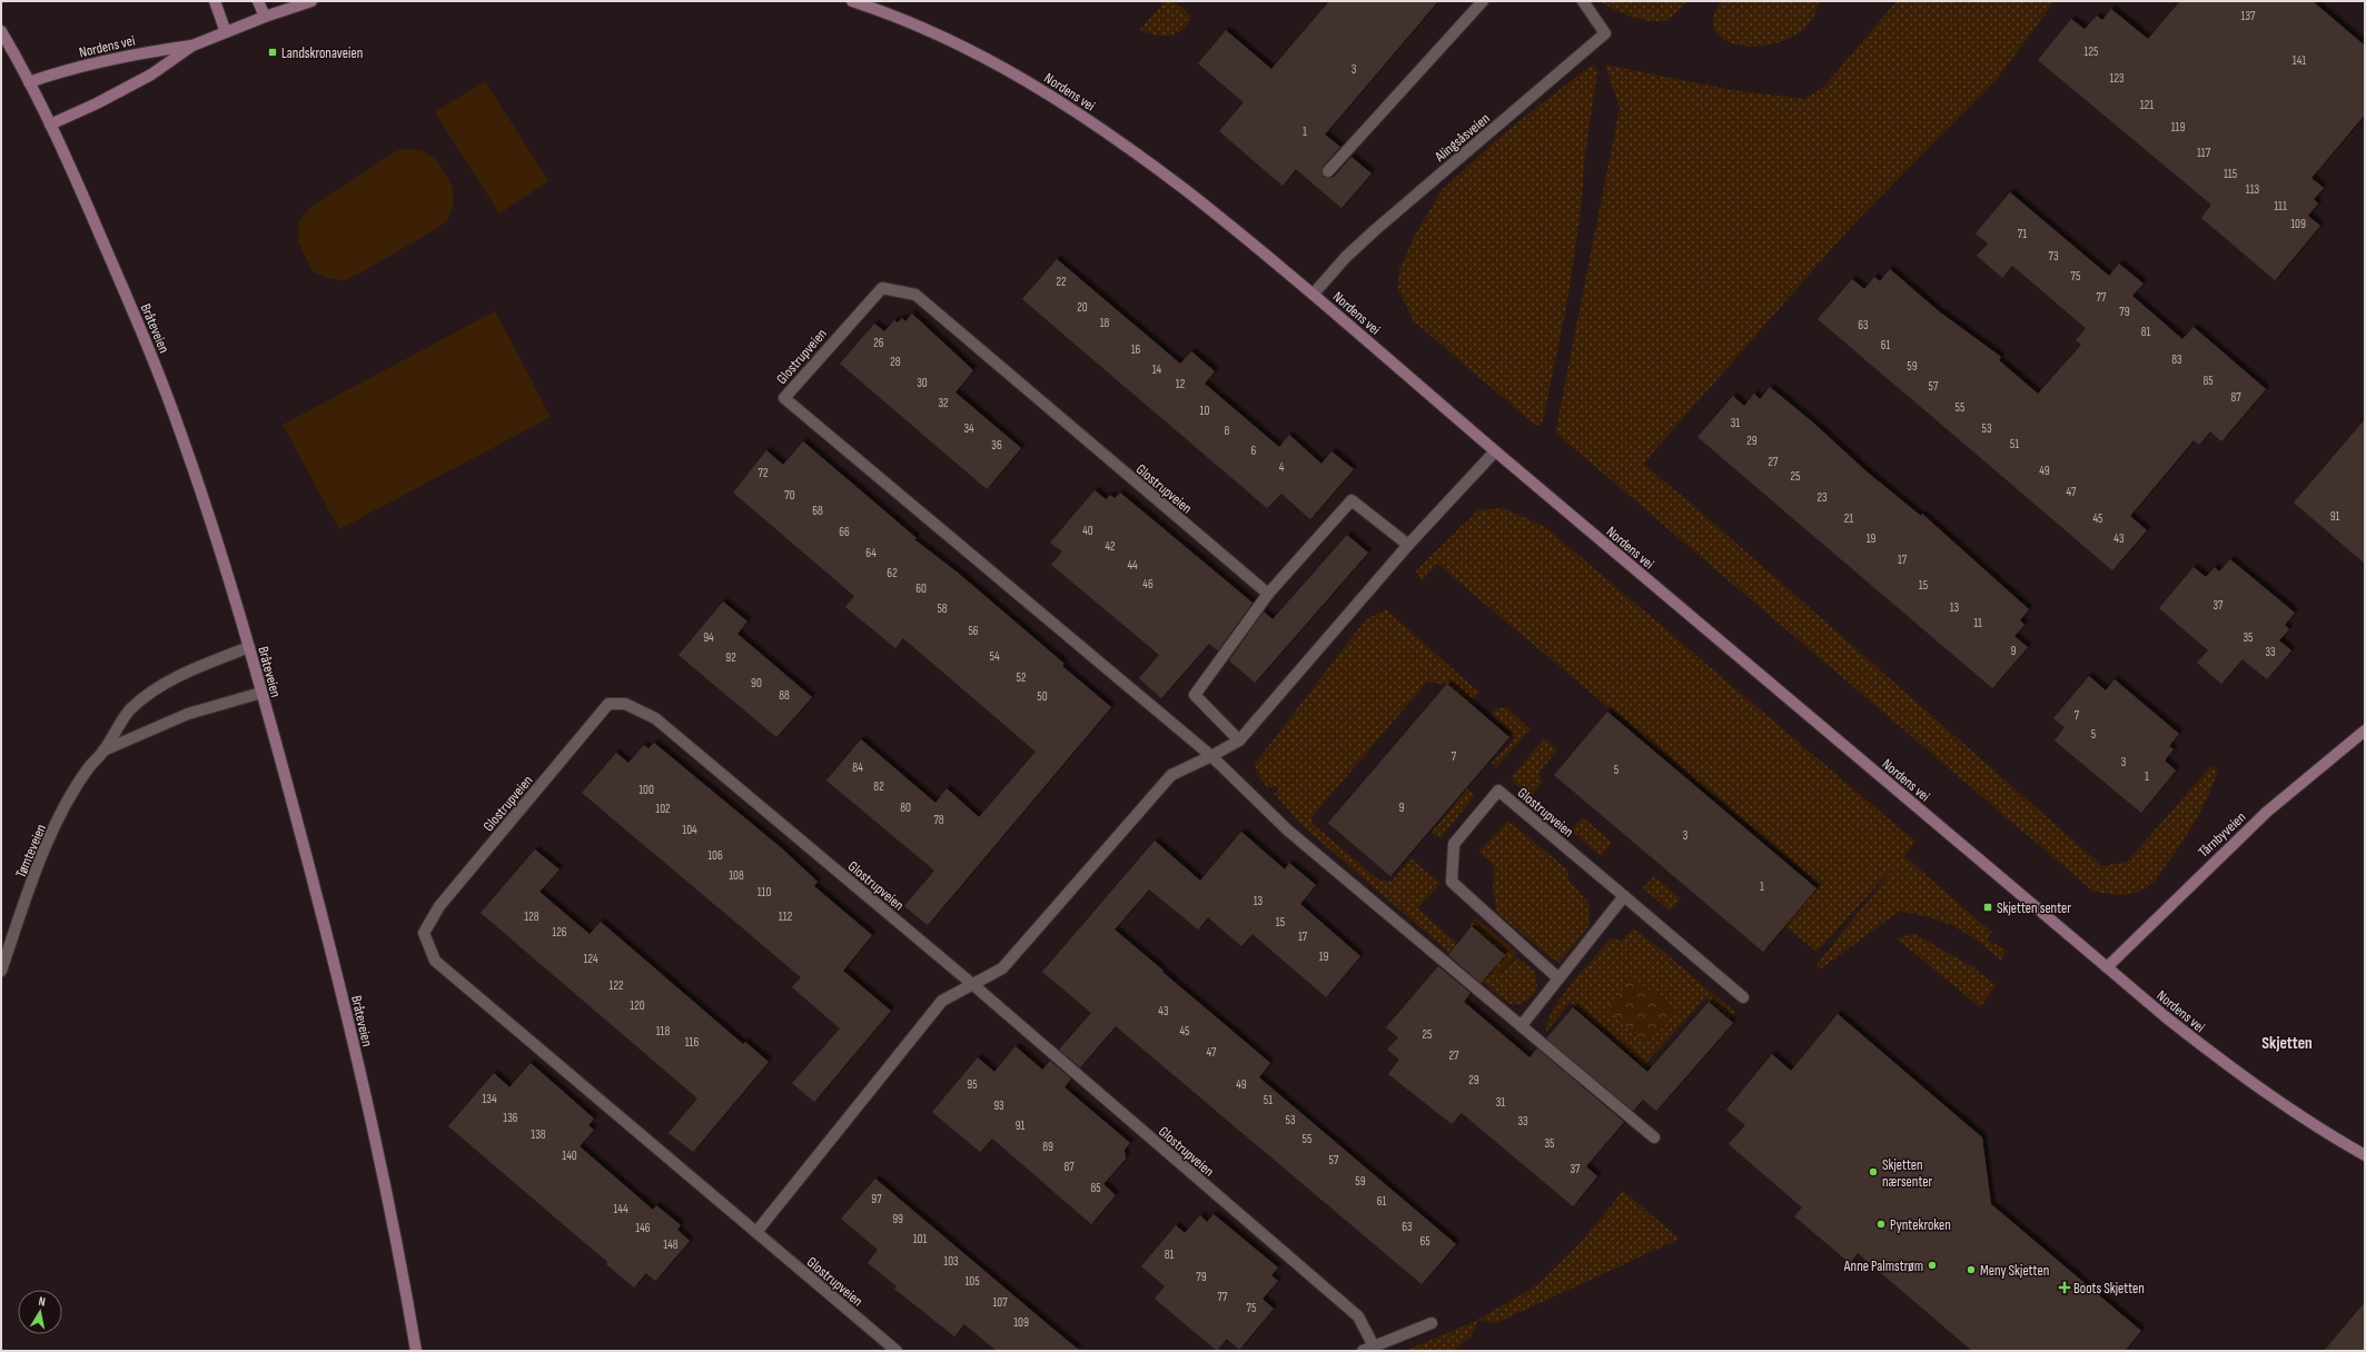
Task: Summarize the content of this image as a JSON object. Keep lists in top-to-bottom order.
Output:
{
  "streets": {
    "street": [
      "Nordens vei",
      "Alingsåsveien",
      "Bråteveien",
      "Glostrupveien",
      "Tårnbyveien",
      "Tømteveien"
    ]
  },
  "crossings": [
    ["Nordens vei", "Alingsåsveien"],
    ["Nordens vei", "Bråteveien"],
    ["Nordens vei", "Tårnbyveien"],
    ["Bråteveien", "Tømteveien"]
  ],
  "districts": ["Skjetten"],
  "places": {
    "transit": ["Landskronaveien", "Skjetten senter"],
    "other": [
      "Skjetten nærsenter",
      "Pyntekroken",
      "Anne Palmstrøm",
      "Meny Skjetten"
    ],
    "health": ["Boots Skjetten"]
  },
  "house_numbers": [
    "137",
    "125",
    "141",
    "3",
    "123",
    "121",
    "119",
    "1",
    "117",
    "115",
    "113",
    "111",
    "109",
    "71",
    "73",
    "75",
    "22",
    "77",
    "20",
    "79",
    "18",
    "63",
    "81",
    "26",
    "61",
    "16",
    "83",
    "28",
    "59",
    "14",
    "85",
    "30",
    "12",
    "57",
    "87",
    "32",
    "55",
    "10",
    "31",
    "34",
    "53",
    "8",
    "29",
    "51",
    "36",
    "6",
    "27",
    "4",
    "49",
    "72",
    "25",
    "47",
    "70",
    "23",
    "68",
    "91",
    "21",
    "45",
    "40",
    "66",
    "19",
    "43",
    "42",
    "64",
    "17",
    "44",
    "62",
    "46",
    "15",
    "60",
    "37",
    "13",
    "58",
    "11",
    "56",
    "94",
    "35",
    "9",
    "33",
    "54",
    "92",
    "52",
    "90",
    "88",
    "50",
    "7",
    "5",
    "7",
    "3",
    "84",
    "5",
    "1",
    "82",
    "100",
    "80",
    "9",
    "102",
    "78",
    "104",
    "3",
    "106",
    "108",
    "1",
    "110",
    "13",
    "128",
    "112",
    "15",
    "126",
    "17",
    "19",
    "124",
    "122",
    "120",
    "43",
    "118",
    "45",
    "25",
    "116",
    "47",
    "27",
    "29",
    "95",
    "49",
    "134",
    "51",
    "31",
    "93",
    "136",
    "53",
    "33",
    "91",
    "138",
    "55",
    "35",
    "89",
    "140",
    "57",
    "87",
    "37",
    "59",
    "85",
    "97",
    "61",
    "144",
    "99",
    "63",
    "146",
    "101",
    "65",
    "148",
    "81",
    "103",
    "79",
    "105",
    "77",
    "107",
    "75",
    "109"
  ],
  "north": "top"
}
